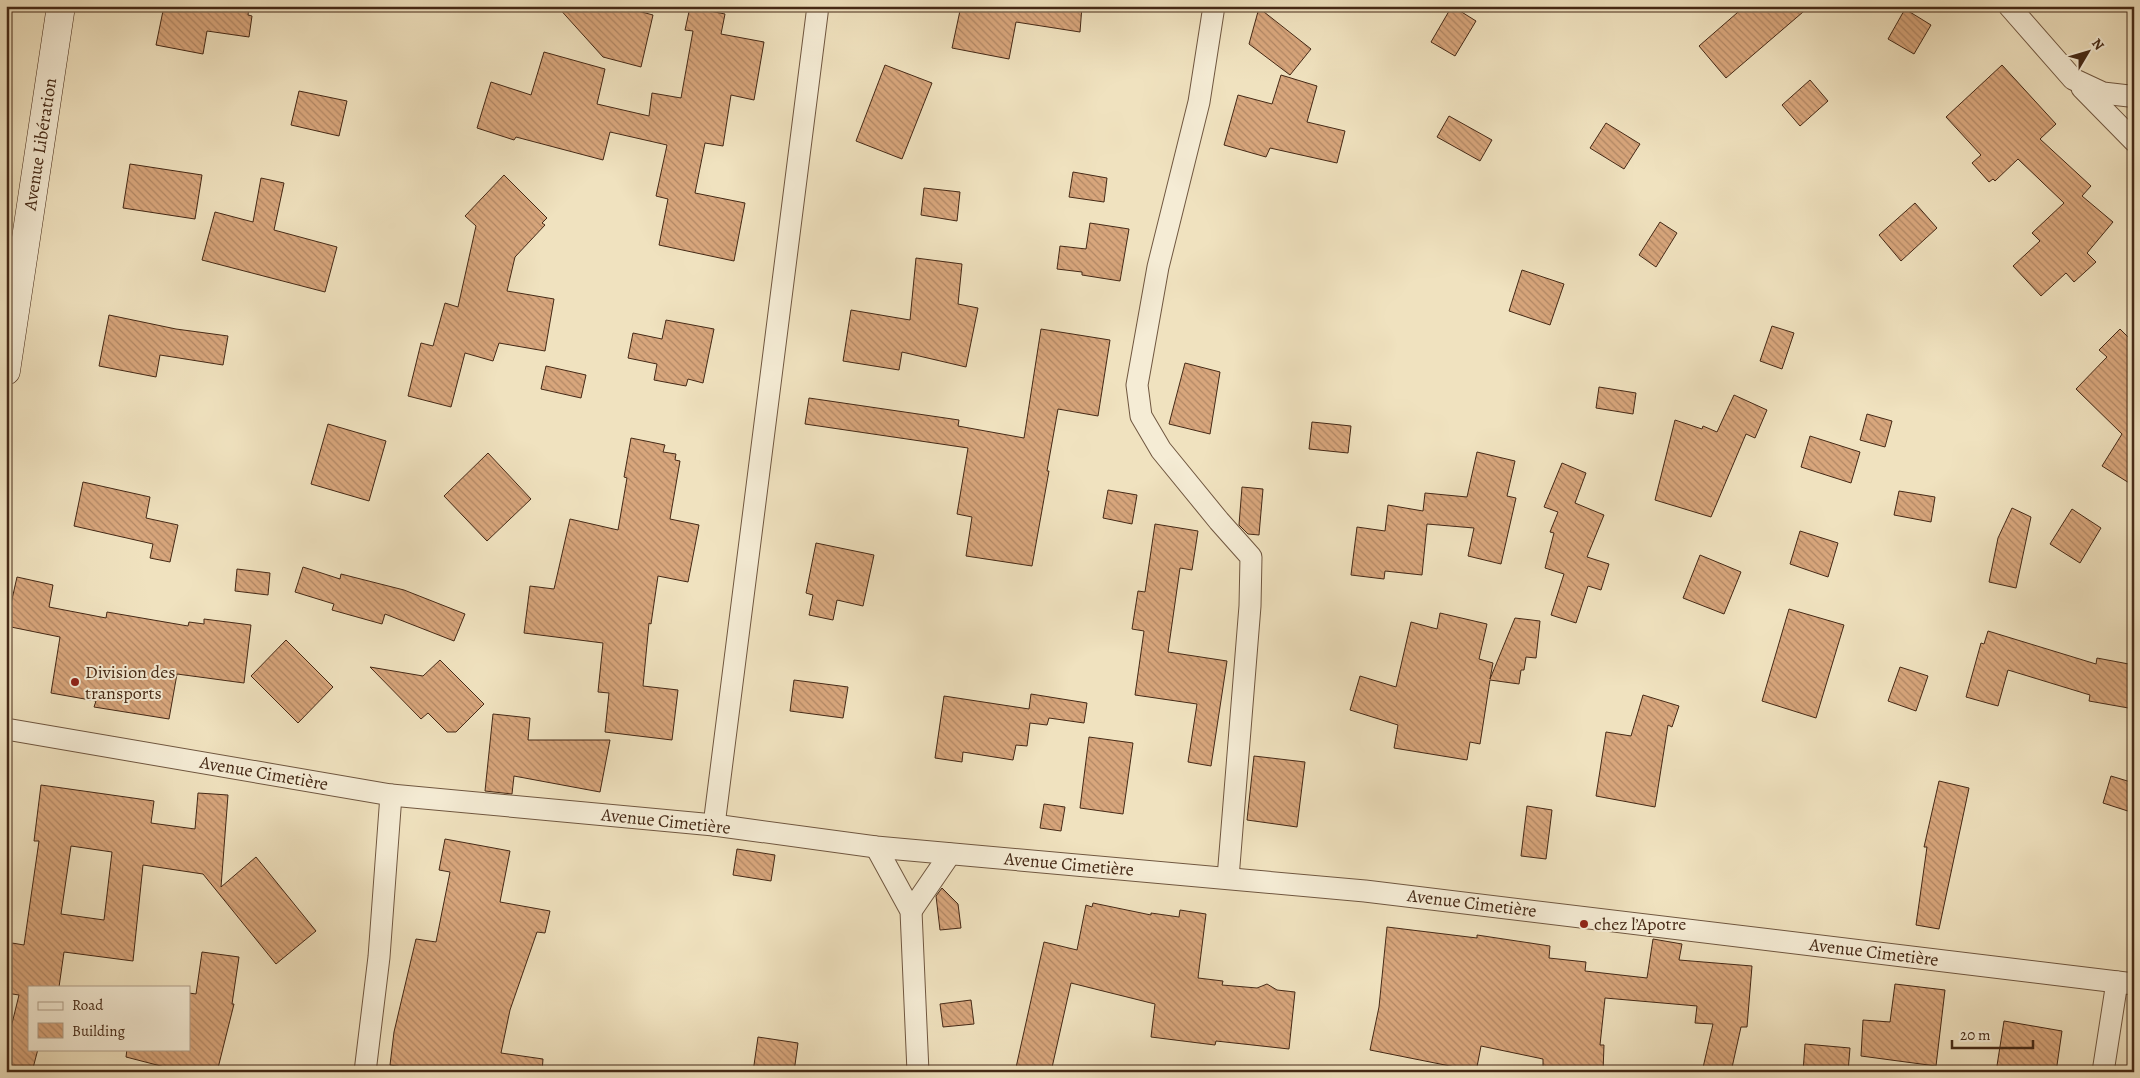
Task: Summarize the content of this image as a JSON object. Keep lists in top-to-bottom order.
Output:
{
  "streets": {
    "street": ["Avenue Libération", "Avenue Cimetière"]
  },
  "places": ["Division des transports", "chez l’Apotre"],
  "legend": ["Road", "Building"],
  "scale_bar": "20 m",
  "north": "top right"
}
